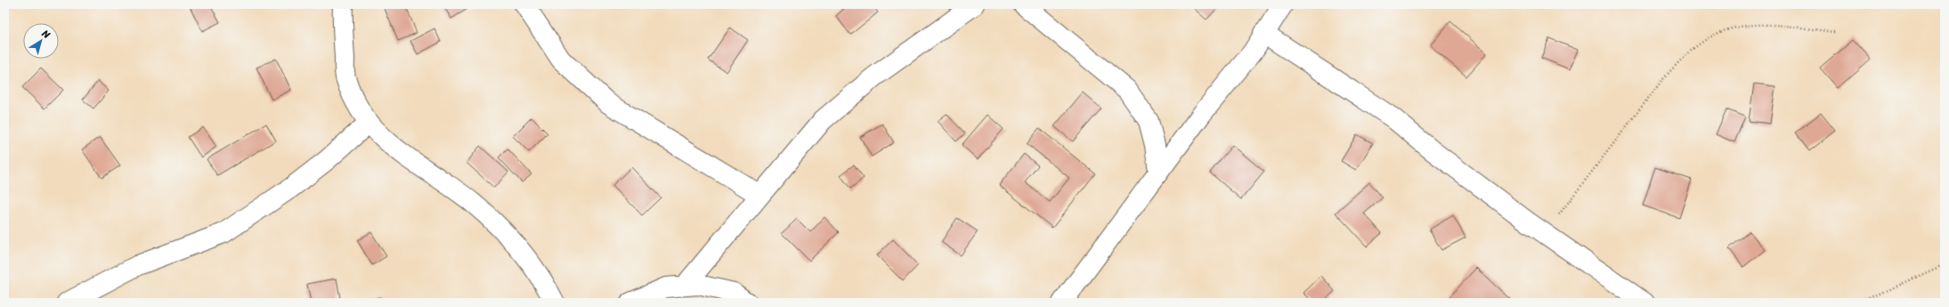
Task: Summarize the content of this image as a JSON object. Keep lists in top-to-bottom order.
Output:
{
  "north": "top right"
}
